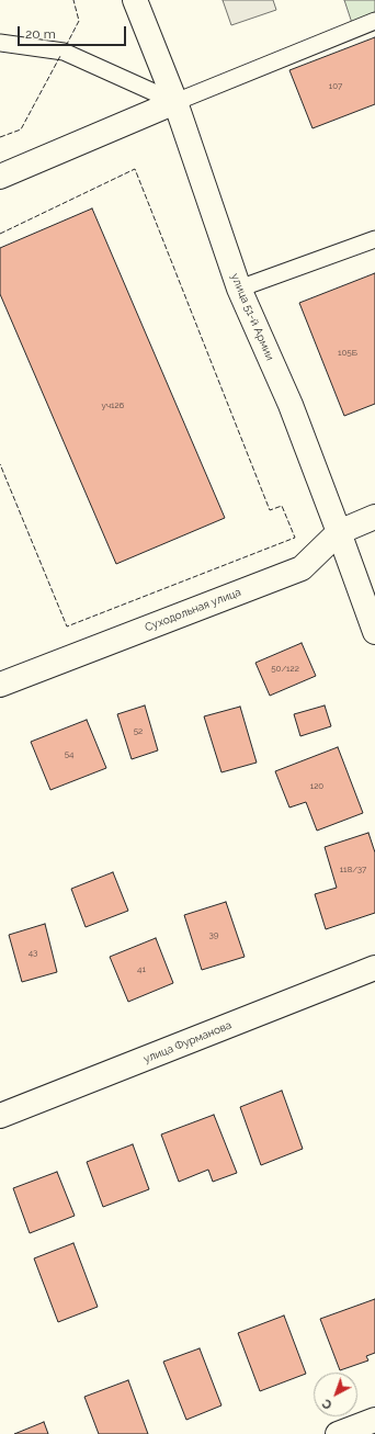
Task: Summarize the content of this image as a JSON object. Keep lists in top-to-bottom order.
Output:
{
  "streets": {
    "street": ["улица 51-й Армии", "Суходольная улица", "улица Фурманова"]
  },
  "crossings": [
    ["улица 51-й Армии", "Суходольная улица"]
  ],
  "house_numbers": [
    "107",
    "105Б",
    "уч126",
    "50/122",
    "52",
    "54",
    "120",
    "118/37",
    "39",
    "43",
    "41"
  ],
  "scale_bar": "20 m",
  "north": "bottom left"
}
